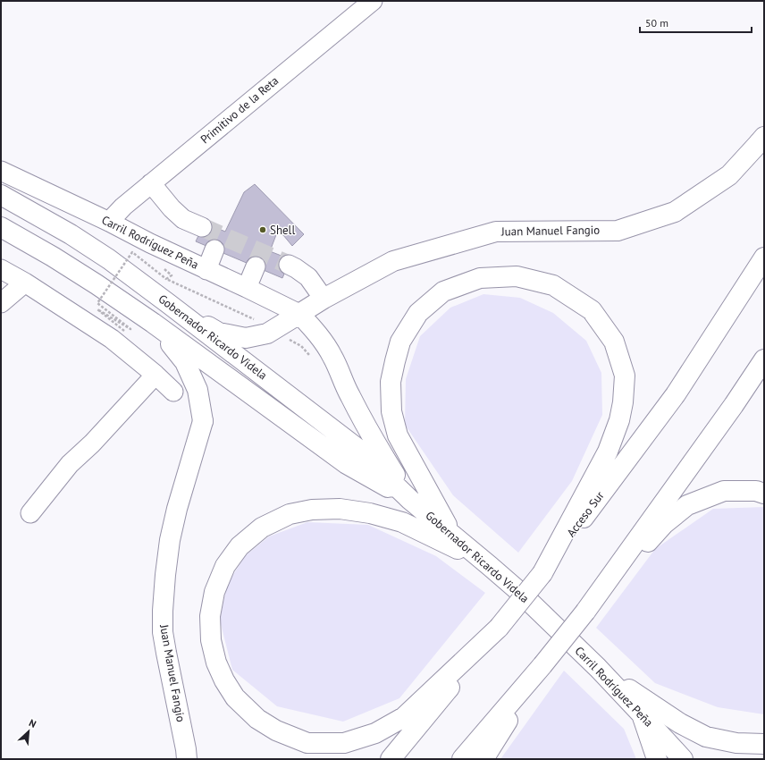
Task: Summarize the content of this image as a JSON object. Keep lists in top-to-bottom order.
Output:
{
  "streets": {
    "main road": [
      "Juan Manuel Fangio",
      "Carril Rodríguez Peña",
      "Gobernador Ricardo Videla",
      "Acceso Sur"
    ],
    "street": ["Primitivo de la Reta"]
  },
  "crossings": [
    ["Primitivo de la Reta", "Carril Rodríguez Peña"],
    ["Juan Manuel Fangio", "Carril Rodríguez Peña"],
    ["Juan Manuel Fangio", "Gobernador Ricardo Videla"],
    ["Carril Rodríguez Peña", "Gobernador Ricardo Videla"]
  ],
  "places": ["Shell"],
  "scale_bar": "50 m",
  "north": "top right"
}
